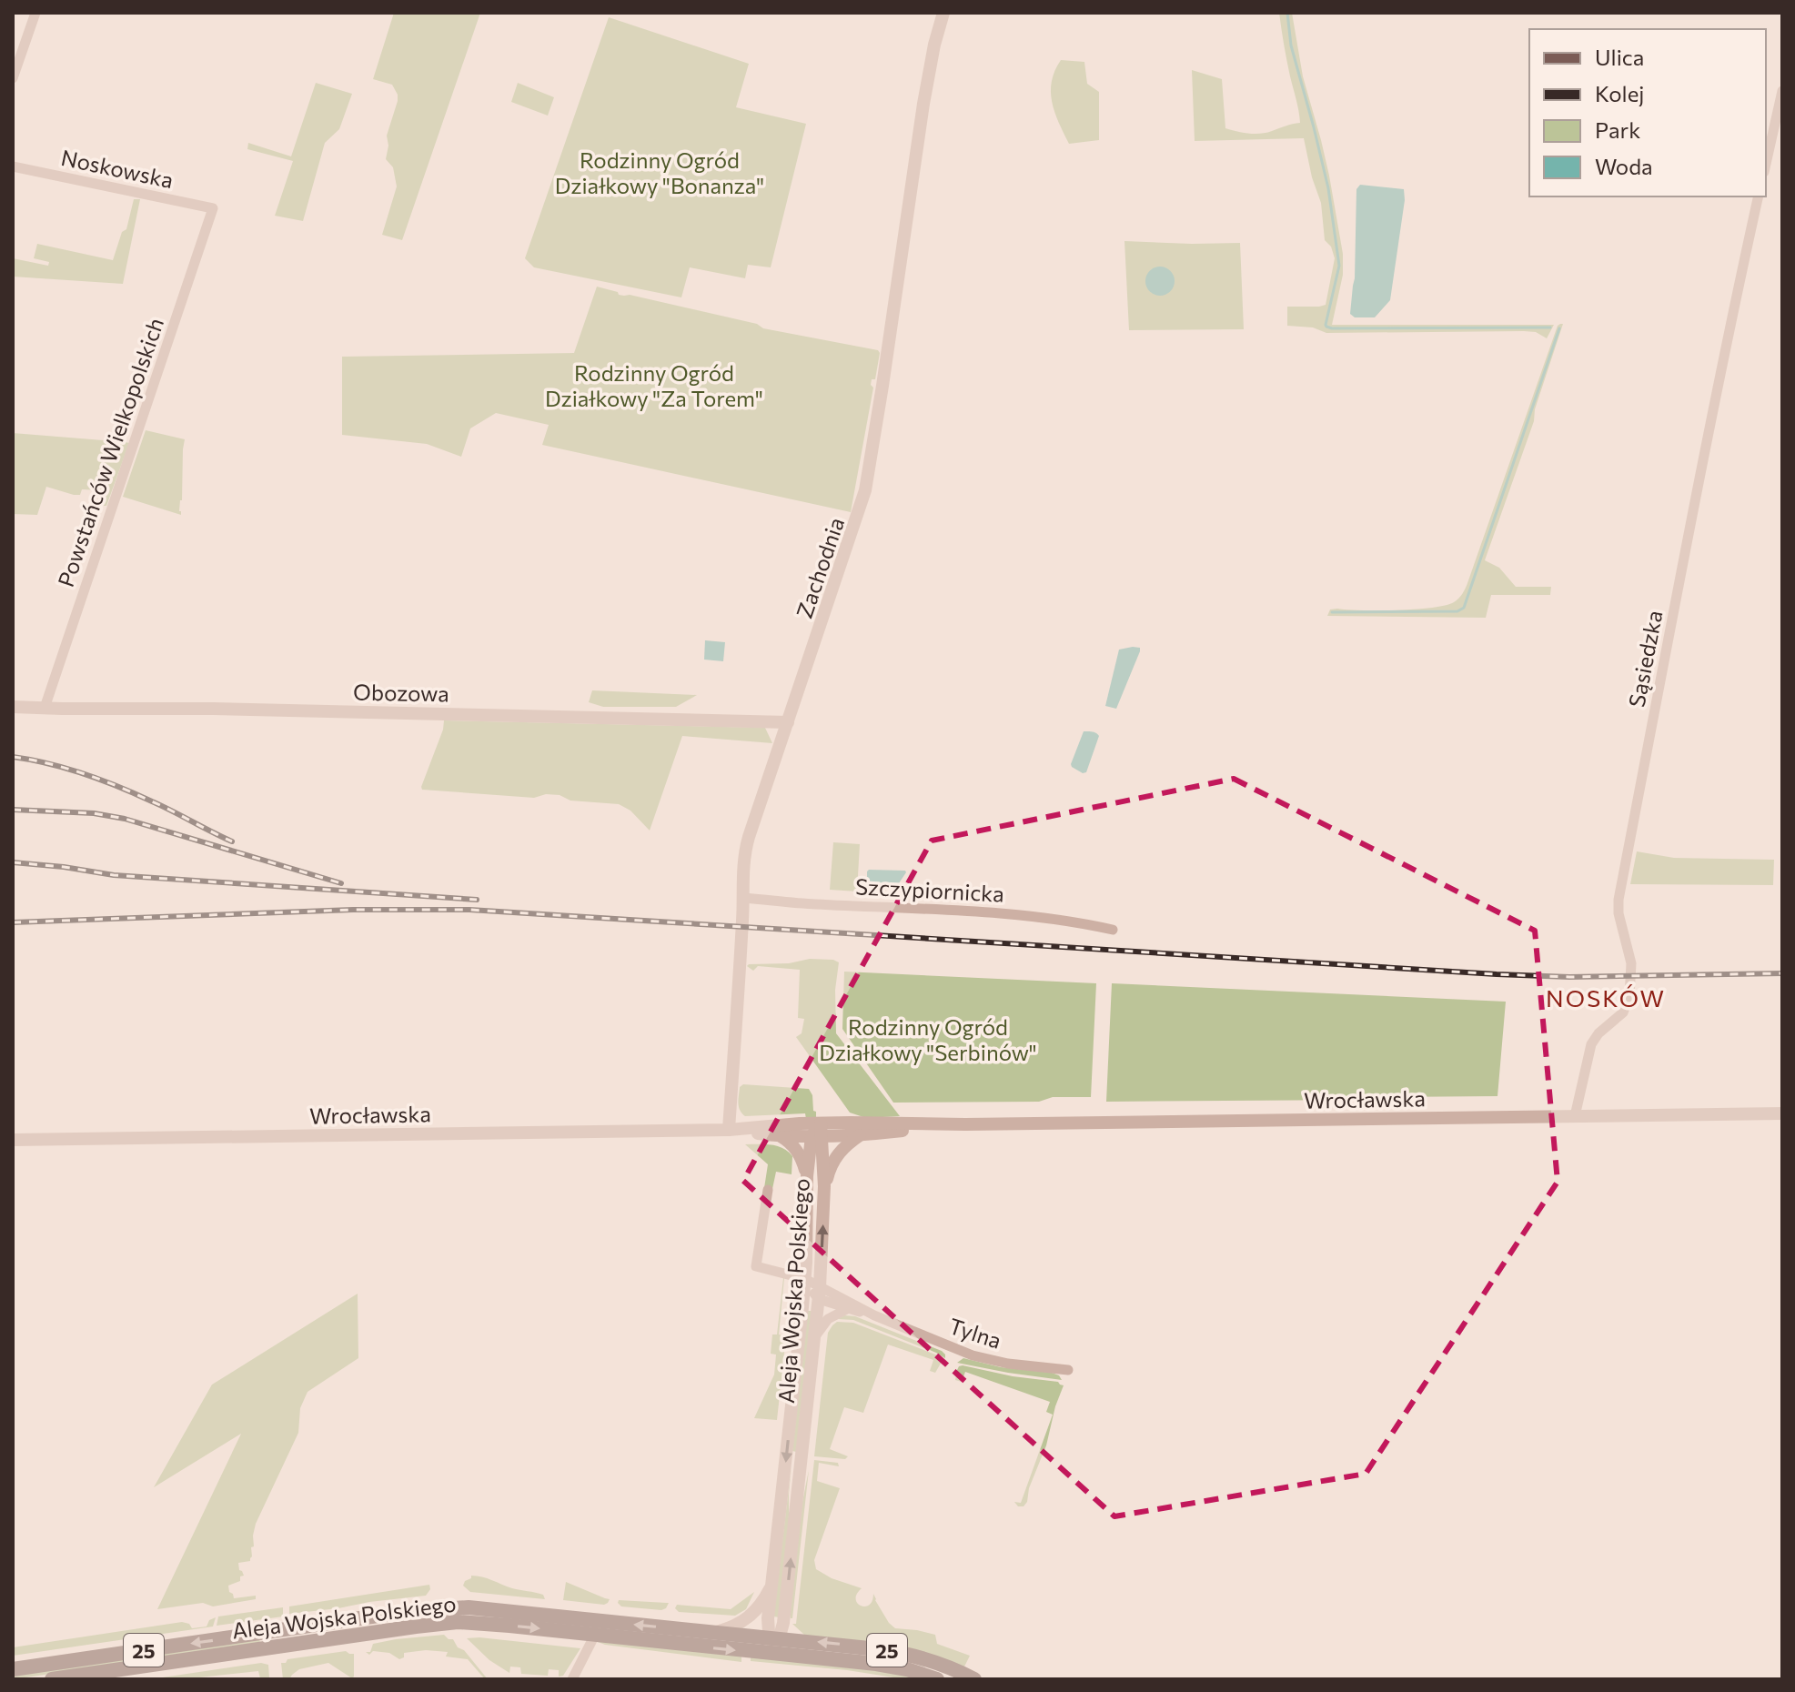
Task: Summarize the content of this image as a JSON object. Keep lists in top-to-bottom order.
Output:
{
  "streets": {
    "main road": ["Aleja Wojska Polskiego", "25"],
    "street": [
      "Noskowska",
      "Powstańców Wielkopolskich",
      "Zachodnia",
      "Sąsiedzka",
      "Obozowa",
      "Szczypiornicka",
      "Wrocławska",
      "Tylna"
    ]
  },
  "crossings": [
    ["Noskowska", "Powstańców Wielkopolskich"],
    ["Powstańców Wielkopolskich", "Obozowa"],
    ["Zachodnia", "Obozowa"],
    ["Zachodnia", "Szczypiornicka"],
    ["Zachodnia", "Wrocławska"],
    ["Sąsiedzka", "Wrocławska"],
    ["Wrocławska", "Aleja Wojska Polskiego"],
    ["Aleja Wojska Polskiego", "Tylna"],
    ["Aleja Wojska Polskiego", "25"]
  ],
  "districts": ["NOSKÓW"],
  "parks": ["Rodzinny Ogród Działkowy \"Bonanza\"", "Rodzinny Ogród Działkowy \"Za Torem\"", "Rodzinny Ogród Działkowy \"Serbinów\""],
  "legend": [
    "Ulica",
    "Kolej",
    "Park",
    "Woda"
  ]
}
